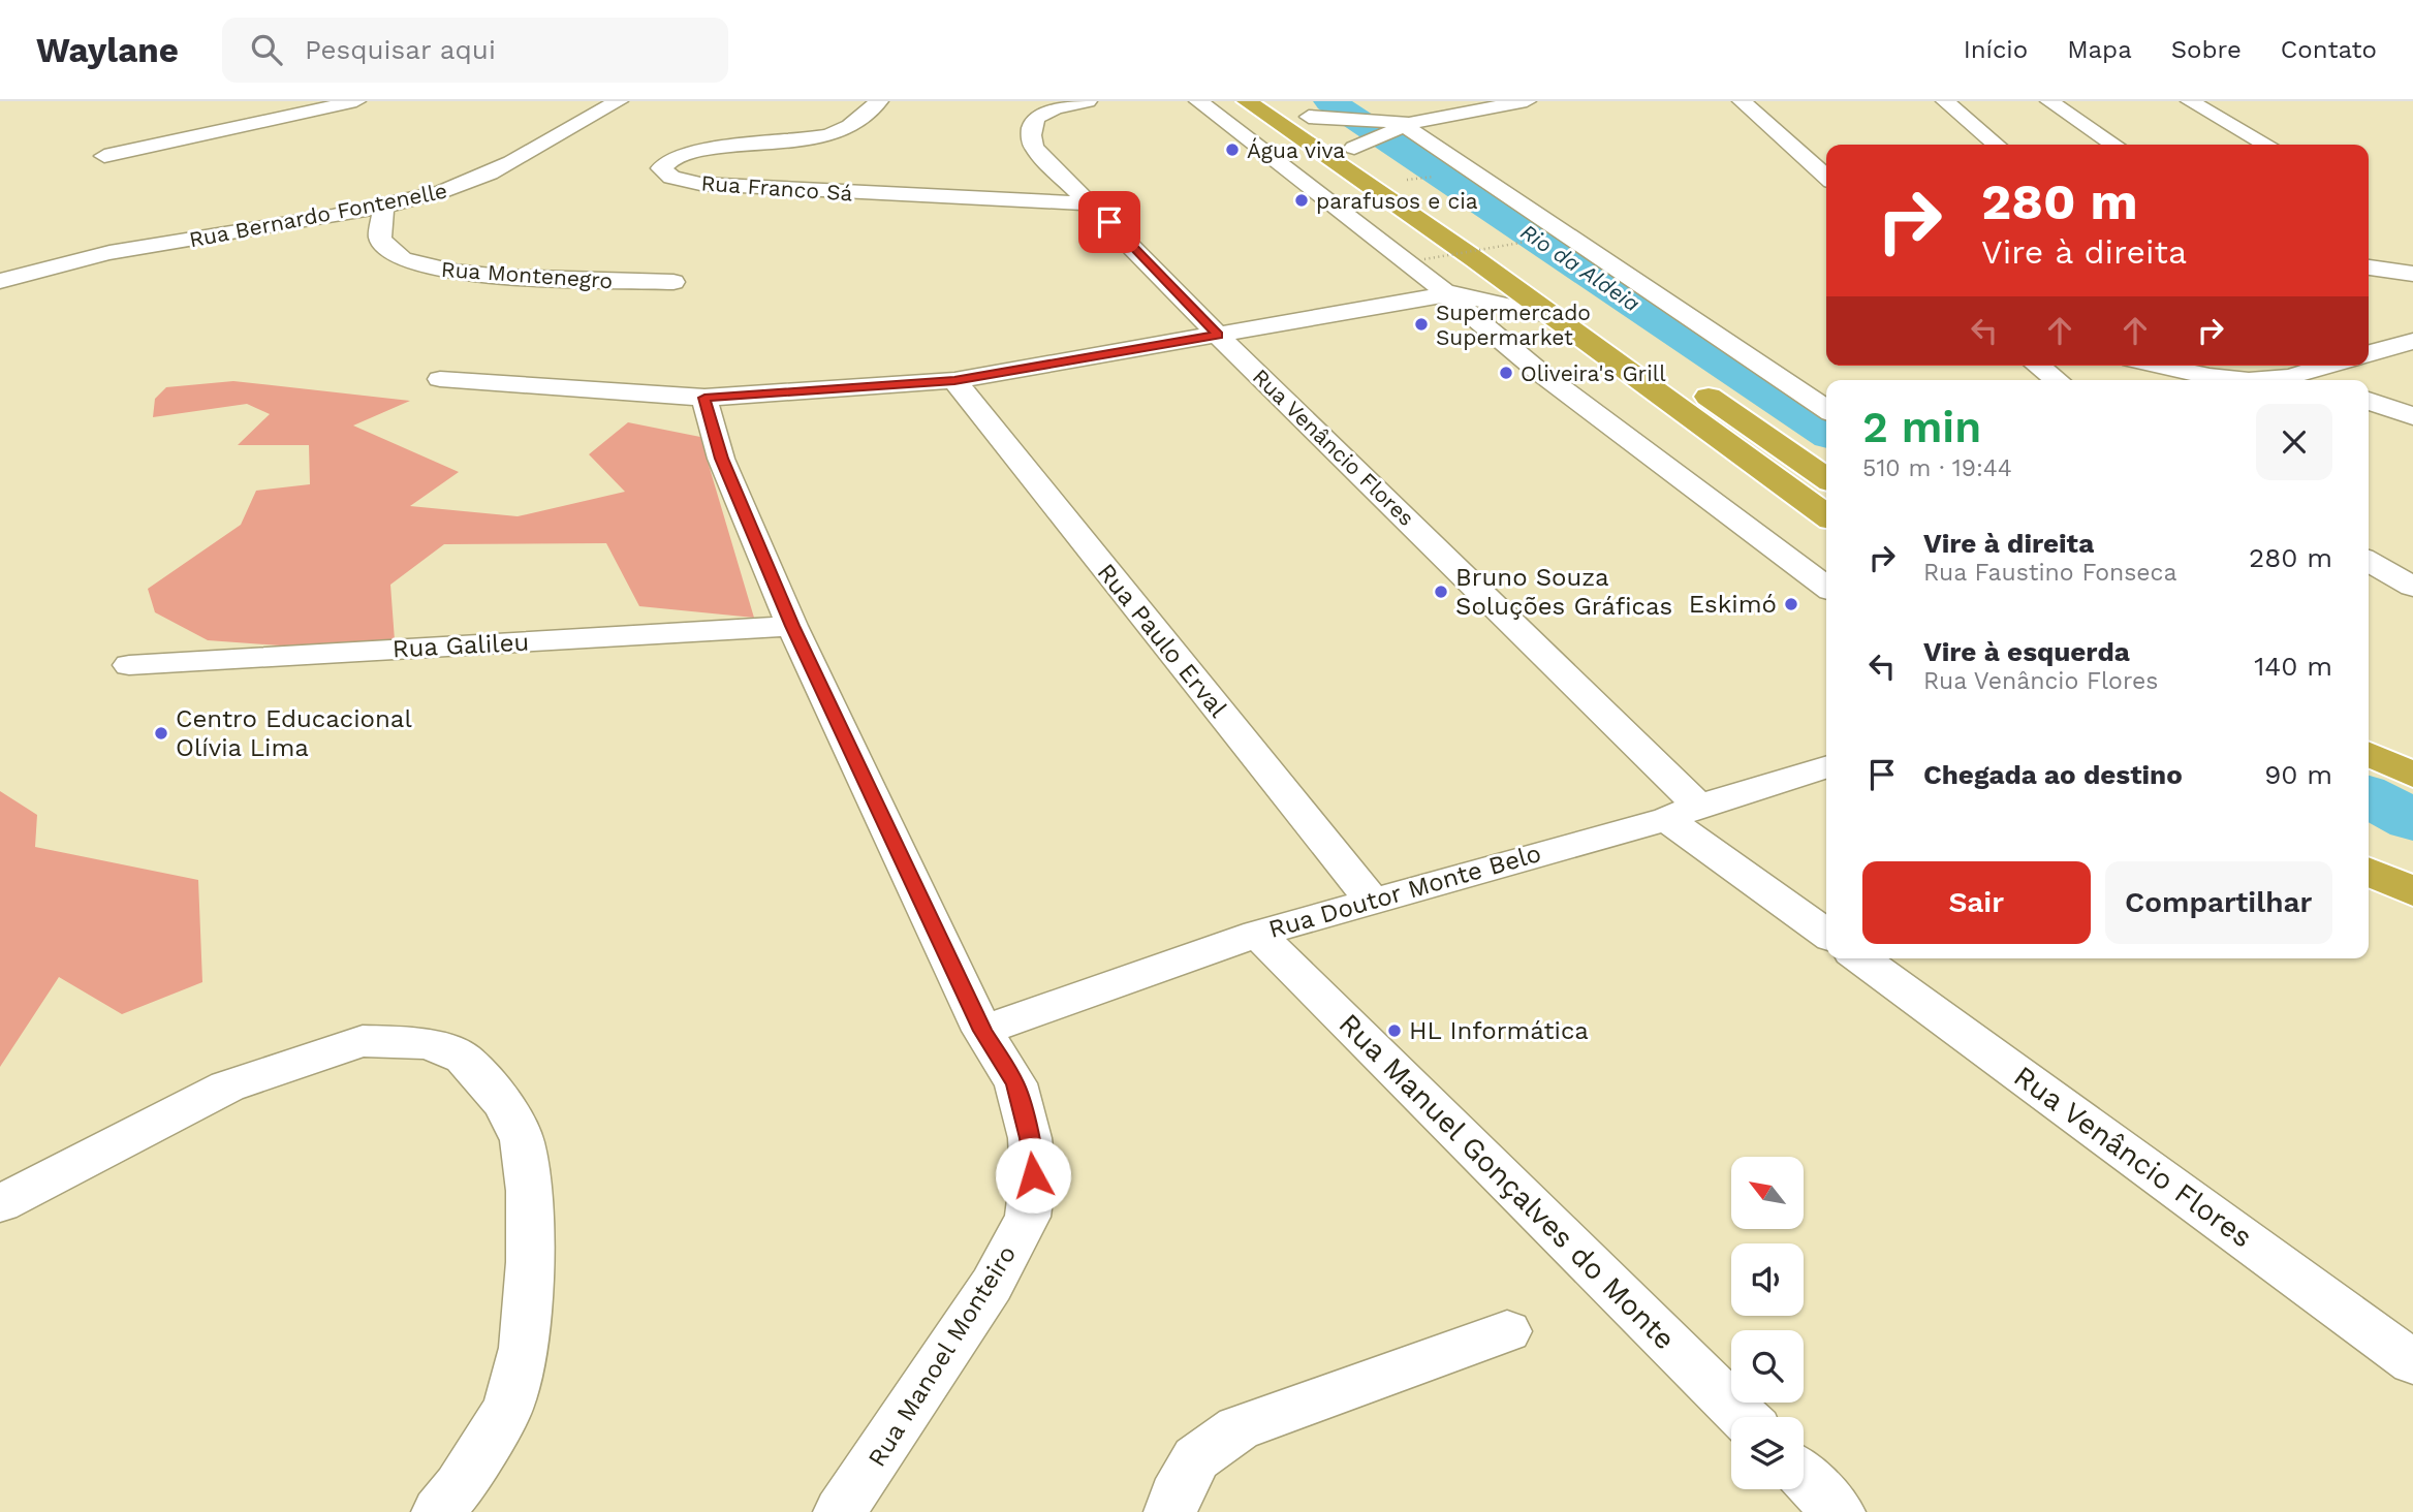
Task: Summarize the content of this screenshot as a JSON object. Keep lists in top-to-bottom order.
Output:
{
  "streets": {
    "street": [
      "Rua Franco Sá",
      "Rua Bernardo Fontenelle",
      "Rua Montenegro",
      "Rua Venâncio Flores",
      "Rua Paulo Erval",
      "Rua Galileu",
      "Rua Doutor Monte Belo",
      "Rua Manuel Gonçalves do Monte",
      "Rua Manoel Monteiro"
    ]
  },
  "crossings": [
    ["Rua Franco Sá", "Rua Venâncio Flores"],
    ["Rua Bernardo Fontenelle", "Rua Montenegro"],
    ["Rua Venâncio Flores", "Rua Doutor Monte Belo"],
    ["Rua Paulo Erval", "Rua Doutor Monte Belo"],
    ["Rua Galileu", "Rua Manoel Monteiro"],
    ["Rua Doutor Monte Belo", "Rua Manuel Gonçalves do Monte"],
    ["Rua Doutor Monte Belo", "Rua Manoel Monteiro"]
  ],
  "water": ["Rio da Aldeia"],
  "places": [
    "Água viva",
    "parafusos e cia",
    "Supermercado Supermarket",
    "Oliveira's Grill",
    "Bruno Souza Soluções Gráficas",
    "Eskimó",
    "Centro Educacional Olívia Lima",
    "HL Informática"
  ],
  "north": "top left",
  "page": {
    "header": "Waylane",
    "search": "Pesquisar aqui",
    "nav": [
      "Início",
      "Mapa",
      "Sobre",
      "Contato"
    ],
    "turn": ["280 m", "Vire à direita"],
    "heading": ["2 min", "510 m · 19:44"],
    "list": [
      {
        "name": "Vire à direita",
        "note": "Rua Faustino Fonseca",
        "value": "280 m"
      },
      {
        "name": "Vire à esquerda",
        "note": "Rua Venâncio Flores",
        "value": "140 m"
      },
      {
        "name": "Chegada ao destino",
        "value": "90 m"
      }
    ],
    "buttons": ["Sair", "Compartilhar"]
  }
}
